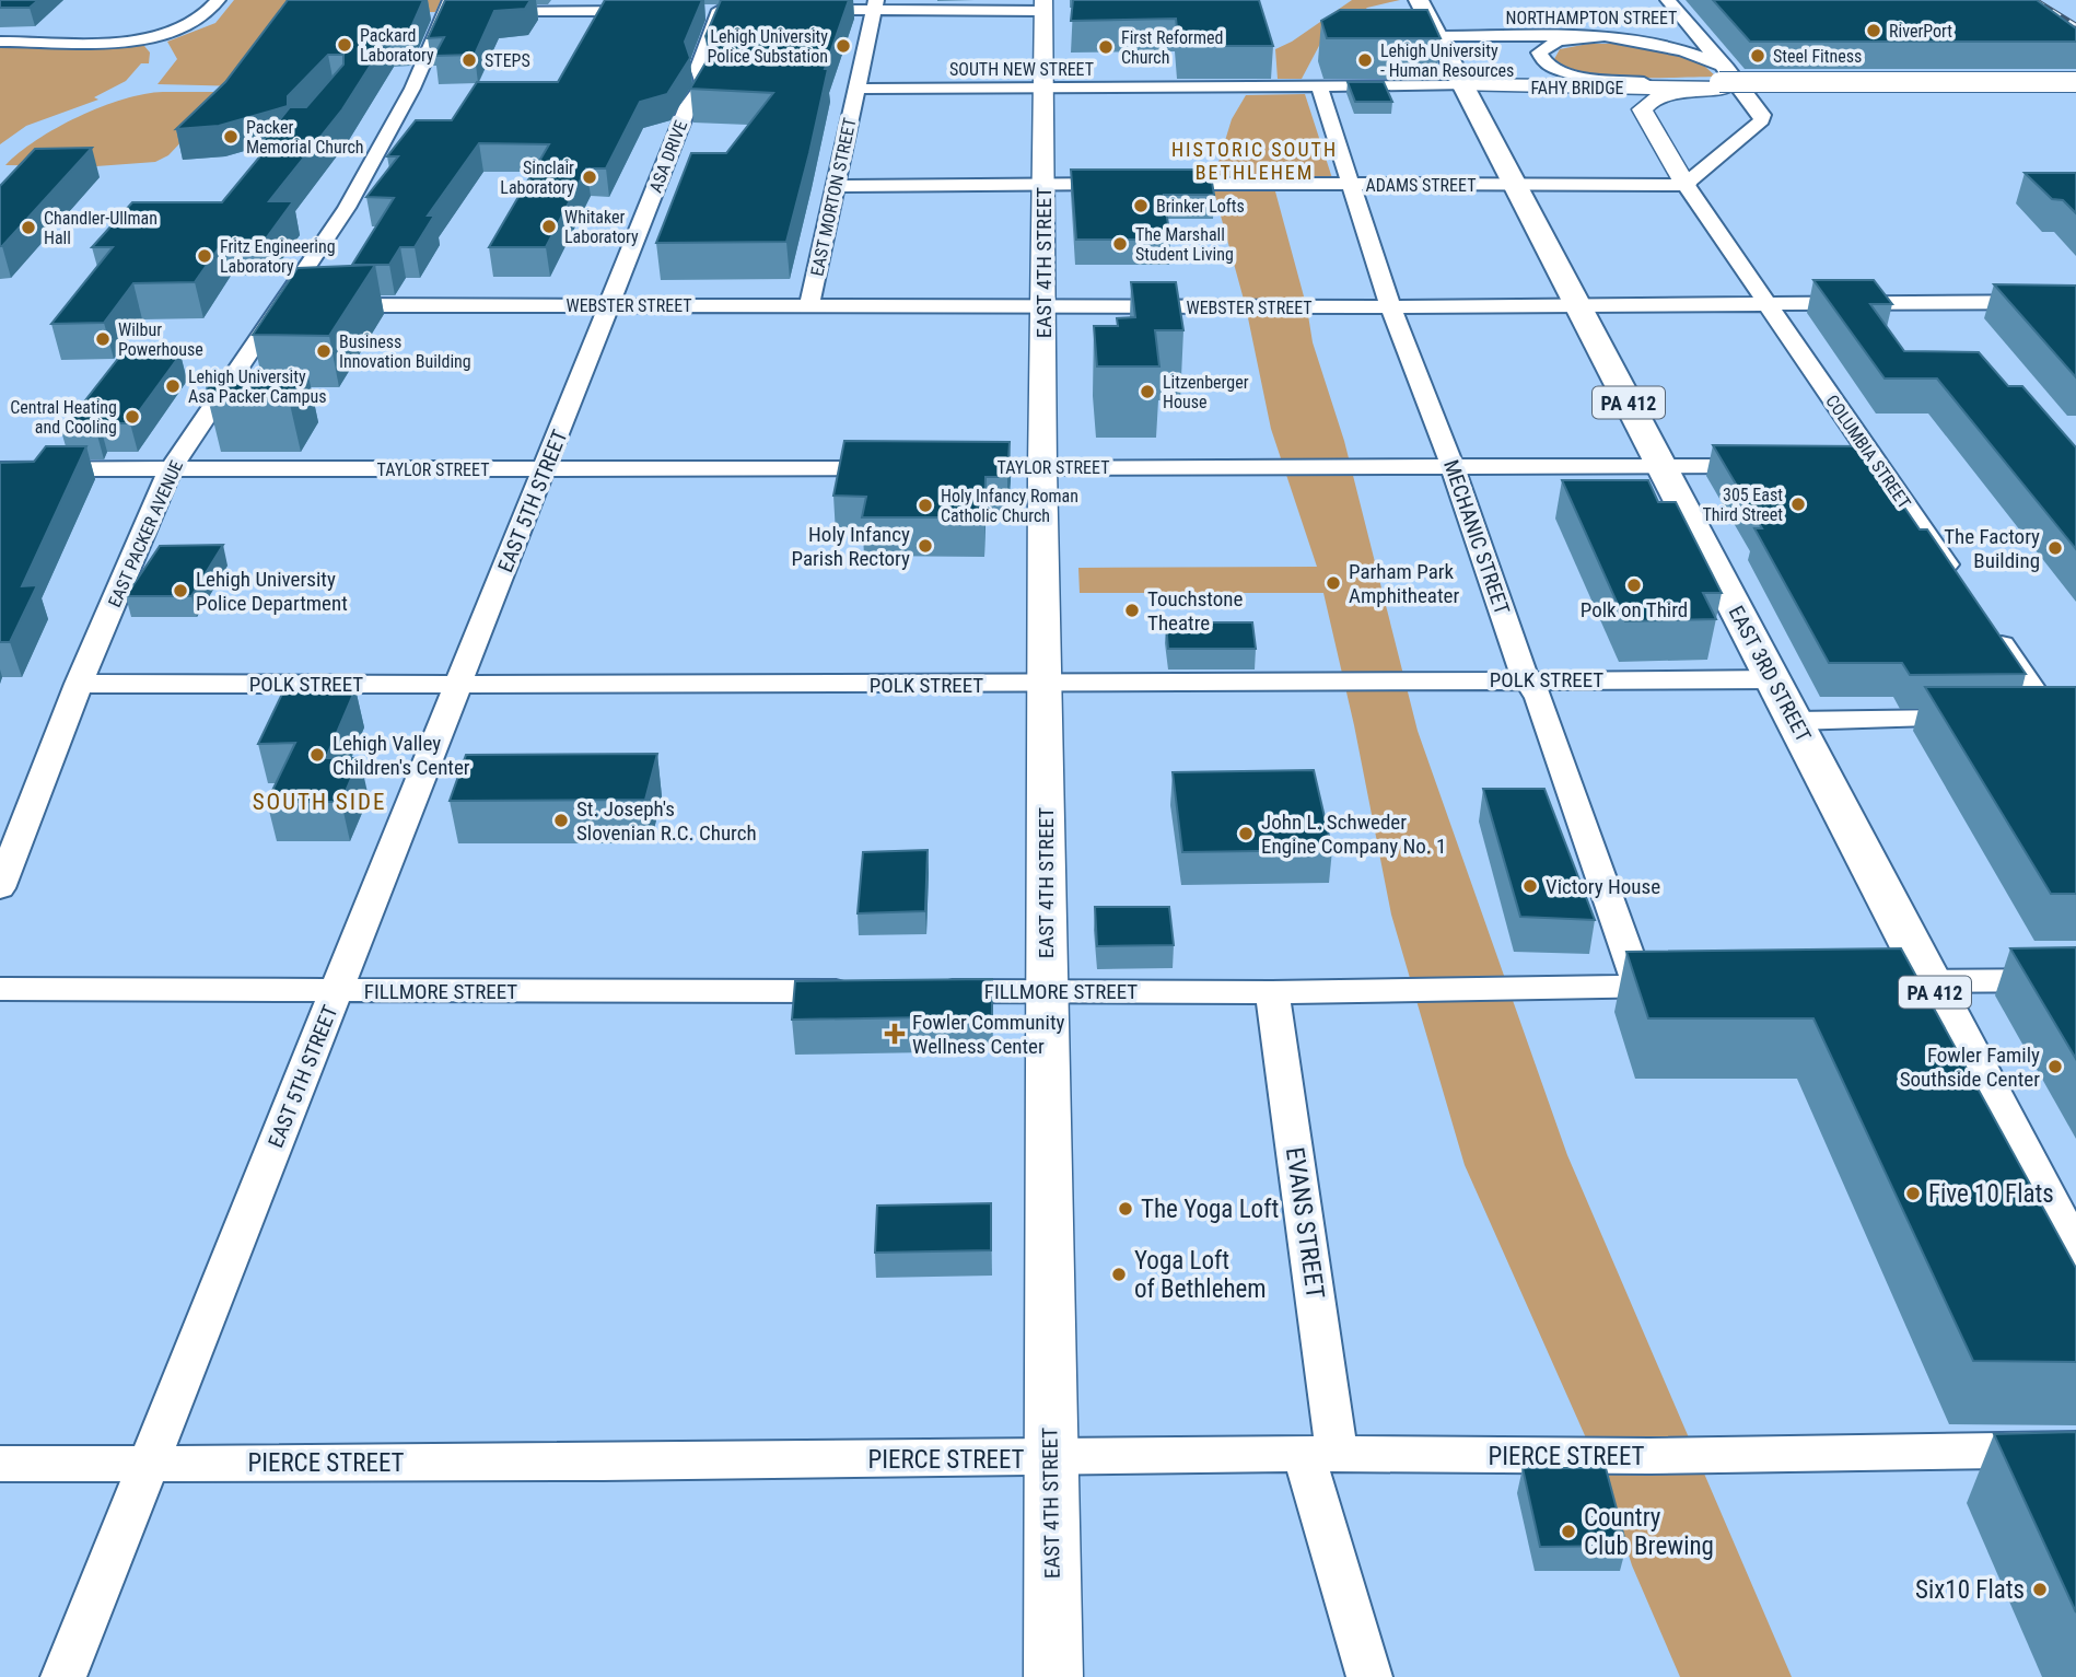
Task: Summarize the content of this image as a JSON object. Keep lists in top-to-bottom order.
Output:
{
  "streets": {
    "highway": ["PA 412", "EAST 3RD STREET"],
    "main road": ["FAHY BRIDGE", "EAST 4TH STREET"],
    "street": [
      "NORTHAMPTON STREET",
      "SOUTH NEW STREET",
      "ASA DRIVE",
      "ADAMS STREET",
      "EAST MORTON STREET",
      "WEBSTER STREET",
      "COLUMBIA STREET",
      "TAYLOR STREET",
      "EAST 5TH STREET",
      "EAST PACKER AVENUE",
      "MECHANIC STREET",
      "POLK STREET",
      "FILLMORE STREET",
      "EVANS STREET",
      "PIERCE STREET"
    ]
  },
  "crossings": [
    ["NORTHAMPTON STREET", "PA 412"],
    ["SOUTH NEW STREET", "FAHY BRIDGE"],
    ["SOUTH NEW STREET", "EAST MORTON STREET"],
    ["SOUTH NEW STREET", "EAST 4TH STREET"],
    ["SOUTH NEW STREET", "PA 412"],
    ["SOUTH NEW STREET", "MECHANIC STREET"],
    ["SOUTH NEW STREET", "EAST 3RD STREET"],
    ["FAHY BRIDGE", "PA 412"],
    ["FAHY BRIDGE", "EAST 3RD STREET"],
    ["ASA DRIVE", "WEBSTER STREET"],
    ["ASA DRIVE", "EAST 5TH STREET"],
    ["ADAMS STREET", "COLUMBIA STREET"],
    ["ADAMS STREET", "MECHANIC STREET"],
    ["ADAMS STREET", "EAST 3RD STREET"],
    ["EAST MORTON STREET", "WEBSTER STREET"],
    ["EAST 4TH STREET", "WEBSTER STREET"],
    ["EAST 4TH STREET", "TAYLOR STREET"],
    ["EAST 4TH STREET", "POLK STREET"],
    ["EAST 4TH STREET", "FILLMORE STREET"],
    ["EAST 4TH STREET", "PIERCE STREET"],
    ["WEBSTER STREET", "COLUMBIA STREET"],
    ["WEBSTER STREET", "EAST 5TH STREET"],
    ["WEBSTER STREET", "EAST PACKER AVENUE"],
    ["WEBSTER STREET", "MECHANIC STREET"],
    ["WEBSTER STREET", "EAST 3RD STREET"],
    ["PA 412", "EAST 3RD STREET"],
    ["TAYLOR STREET", "EAST 5TH STREET"],
    ["TAYLOR STREET", "EAST PACKER AVENUE"],
    ["TAYLOR STREET", "MECHANIC STREET"],
    ["TAYLOR STREET", "EAST 3RD STREET"],
    ["EAST 5TH STREET", "POLK STREET"],
    ["EAST 5TH STREET", "FILLMORE STREET"],
    ["EAST 5TH STREET", "PIERCE STREET"],
    ["EAST PACKER AVENUE", "POLK STREET"],
    ["MECHANIC STREET", "POLK STREET"],
    ["MECHANIC STREET", "FILLMORE STREET"],
    ["EAST 3RD STREET", "POLK STREET"],
    ["FILLMORE STREET", "EVANS STREET"],
    ["EVANS STREET", "PIERCE STREET"]
  ],
  "districts": ["HISTORIC SOUTH BETHLEHEM", "SOUTH SIDE"],
  "places": {
    "other": [
      "RiverPort",
      "Packard Laboratory",
      "Lehigh University Police Substation",
      "First Reformed Church",
      "Steel Fitness",
      "STEPS",
      "Lehigh University - Human Resources",
      "Packer Memorial Church",
      "Sinclair Laboratory",
      "Brinker Lofts",
      "Whitaker Laboratory",
      "Chandler-Ullman Hall",
      "The Marshall Student Living",
      "Fritz Engineering Laboratory",
      "Wilbur Powerhouse",
      "Business Innovation Building",
      "Lehigh University Asa Packer Campus",
      "Litzenberger House",
      "Central Heating and Cooling",
      "305 East Third Street",
      "Holy Infancy Roman Catholic Church",
      "Holy Infancy Parish Rectory",
      "The Factory Building",
      "Parham Park Amphitheater",
      "Polk on Third",
      "Lehigh University Police Department",
      "Touchstone Theatre",
      "Lehigh Valley Children's Center",
      "St. Joseph's Slovenian R.C. Church",
      "John L. Schweder Engine Company No. 1",
      "Victory House",
      "Fowler Family Southside Center",
      "Five 10 Flats",
      "The Yoga Loft",
      "Yoga Loft of Bethlehem",
      "Country Club Brewing",
      "Six10 Flats"
    ],
    "health": ["Fowler Community Wellness Center"]
  }
}
